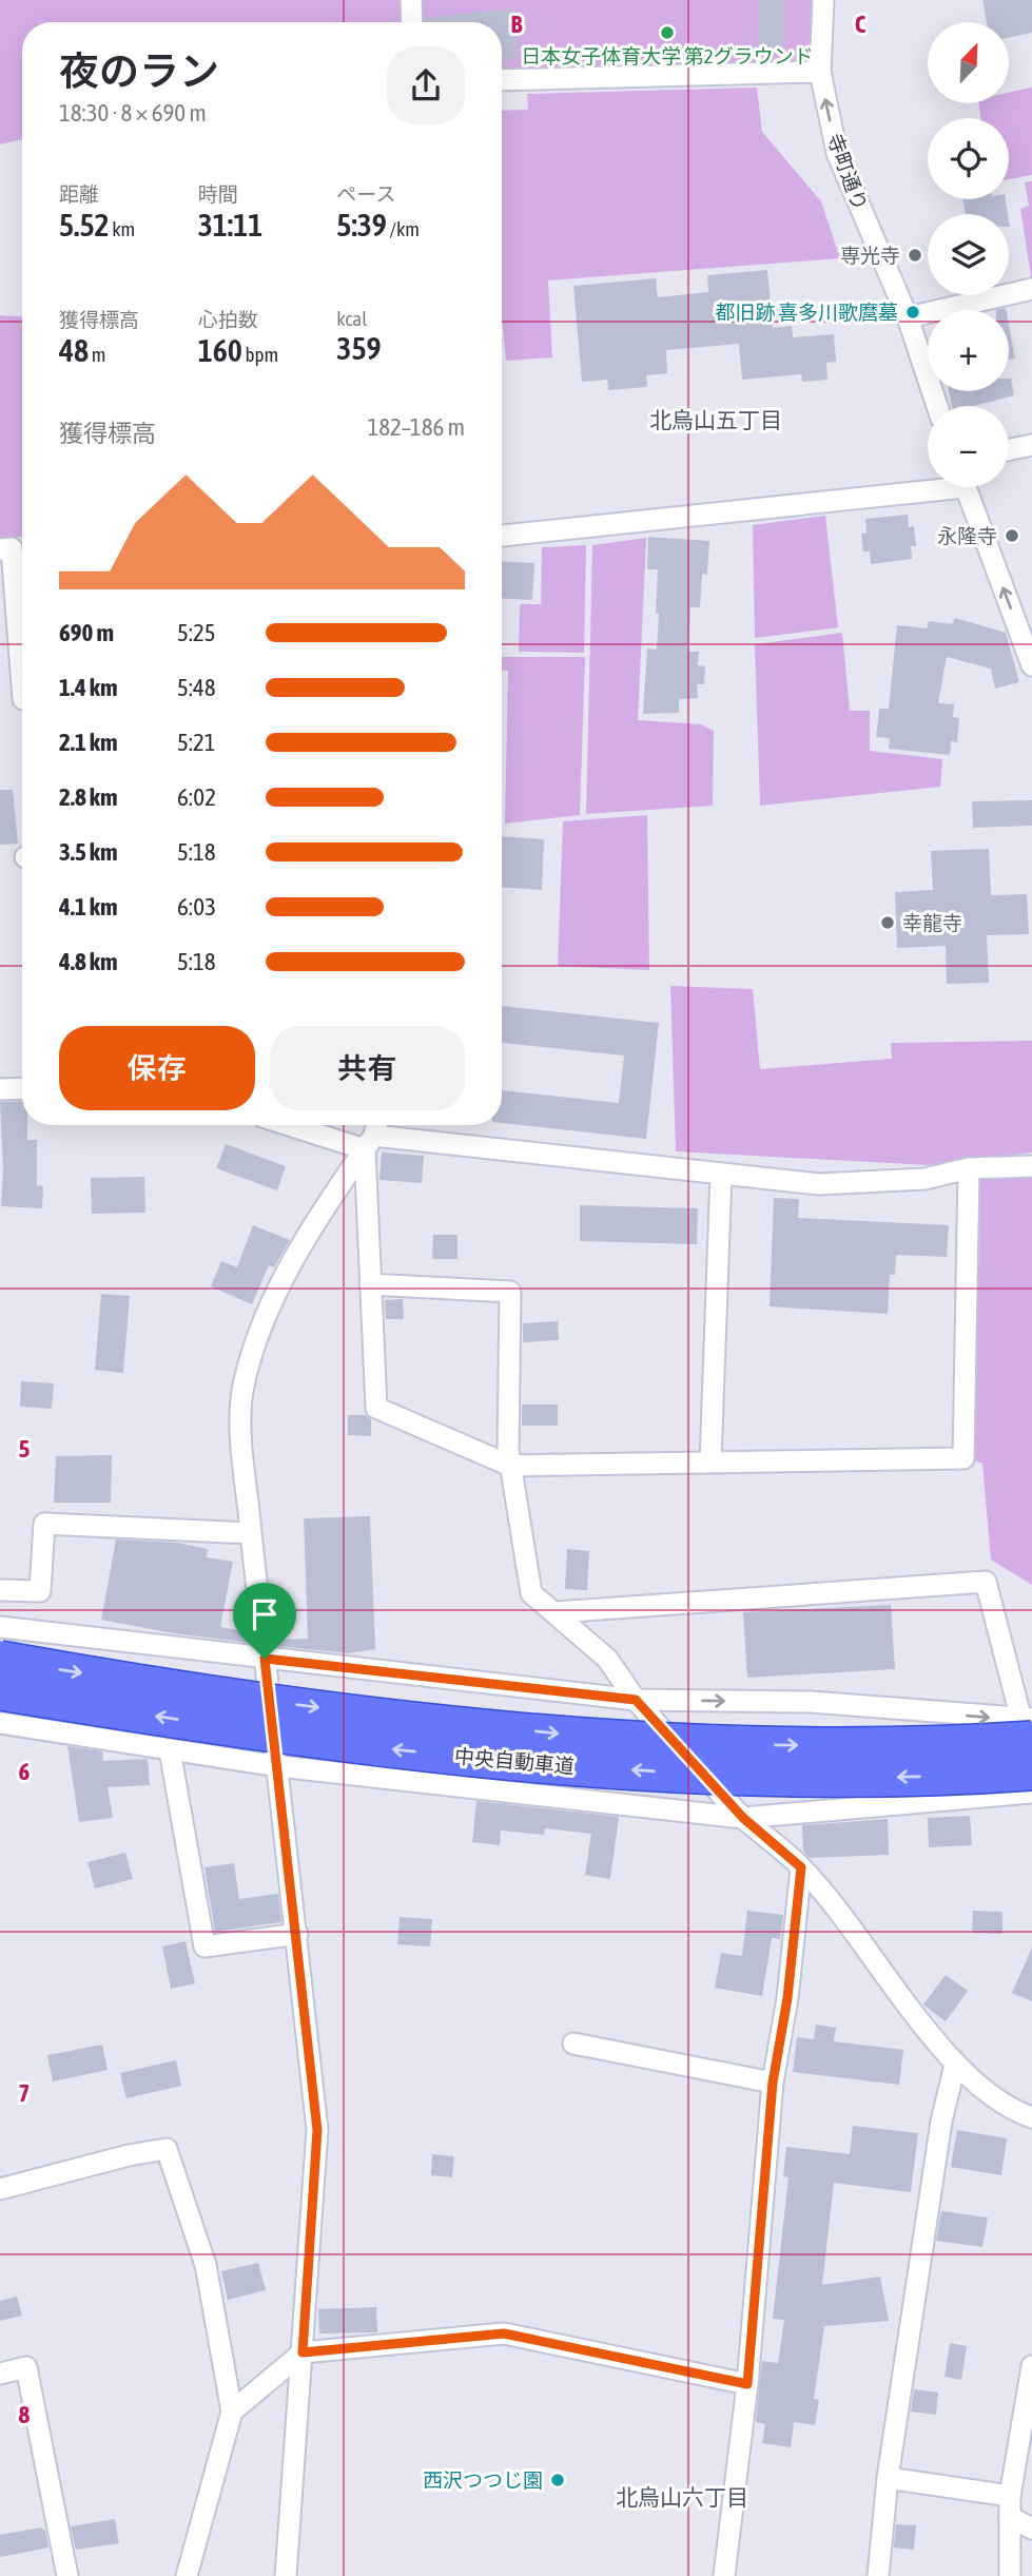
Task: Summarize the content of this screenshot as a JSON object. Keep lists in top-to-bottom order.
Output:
{
  "streets": {
    "highway": ["中央自動車道"],
    "street": ["寺町通り"]
  },
  "one_way": ["寺町通り"],
  "districts": ["北烏山五丁目", "北烏山六丁目"],
  "places": [
    "日本女子体育大学 第2グラウンド",
    "専光寺",
    "都旧跡 喜多川歌麿墓",
    "永隆寺",
    "幸龍寺",
    "西沢つつじ園"
  ],
  "north": "top right",
  "page": {
    "map_buttons": ["+", "−"],
    "heading": ["夜のラン", "18:30 · 8 × 690 m"],
    "stats": [
      ["距離", "5.52 km"],
      ["時間", "31:11"],
      ["ペース", "5:39 /km"],
      ["獲得標高", "48 m"],
      ["心拍数", "160 bpm"],
      ["kcal", "359"]
    ],
    "chart": ["獲得標高", "182–186 m"],
    "list": [
      {
        "name": "690 m",
        "note": "5:25"
      },
      {
        "name": "1.4 km",
        "note": "5:48"
      },
      {
        "name": "2.1 km",
        "note": "5:21"
      },
      {
        "name": "2.8 km",
        "note": "6:02"
      },
      {
        "name": "3.5 km",
        "note": "5:18"
      },
      {
        "name": "4.1 km",
        "note": "6:03"
      },
      {
        "name": "4.8 km",
        "note": "5:18"
      }
    ],
    "buttons": ["保存", "共有"]
  },
  "grid": {
    "columns": ["B", "C"],
    "rows": [
      "5",
      "6",
      "7",
      "8"
    ]
  }
}
